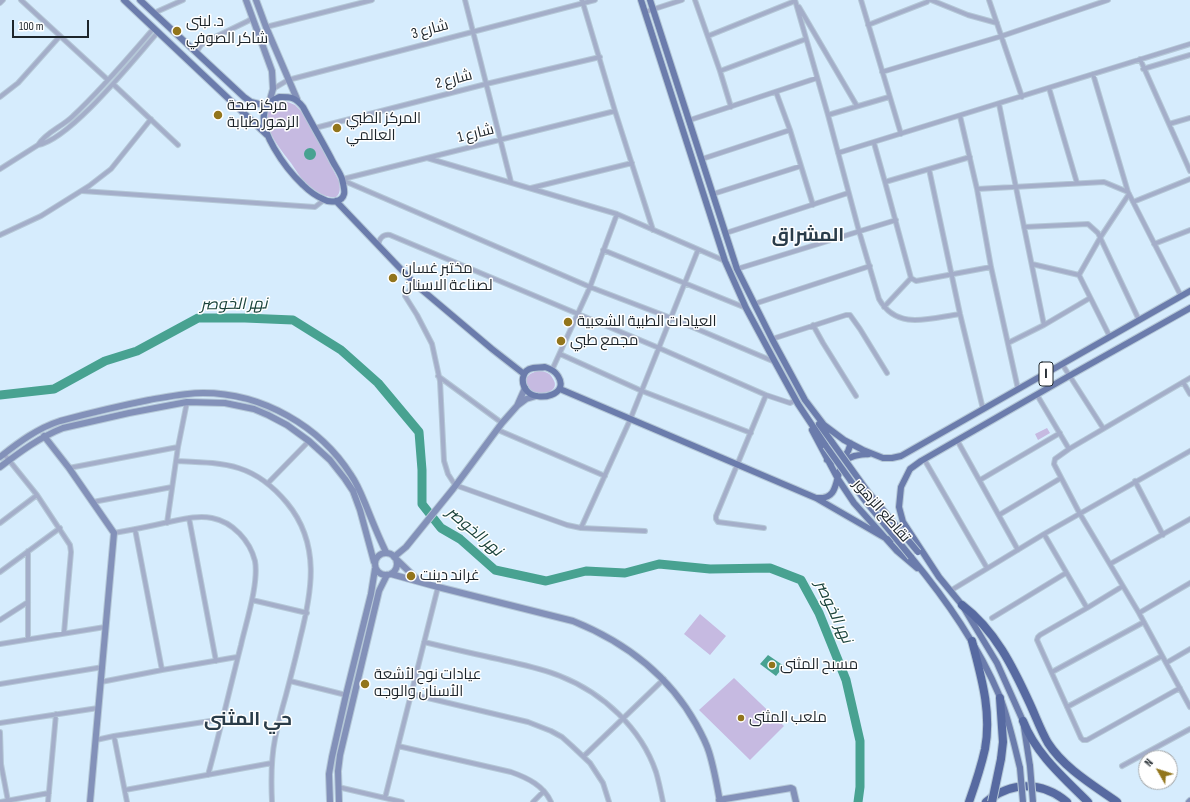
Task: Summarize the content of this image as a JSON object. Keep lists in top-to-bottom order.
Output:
{
  "streets": {
    "main road": ["١", "تقاطع الزهور"],
    "street": ["شارع 3", "شارع 2", "شارع 1"]
  },
  "districts": ["المشراق", "حي المثنى"],
  "water": ["نهر الخوصر"],
  "places": [
    "د. لبنى شاكر الصوفي",
    "مركز صحة الزهور طبابة",
    "المركز الطبي العالمي",
    "مختبر غسان لصناعة الاسنان",
    "العيادات الطبية الشعبية",
    "مجمع طبي",
    "غراند دينت",
    "مسبح المثنى",
    "عيادات نوح لأشعة الأسنان والوجه",
    "ملعب المثنى"
  ],
  "scale_bar": "100 m",
  "north": "top left"
}
